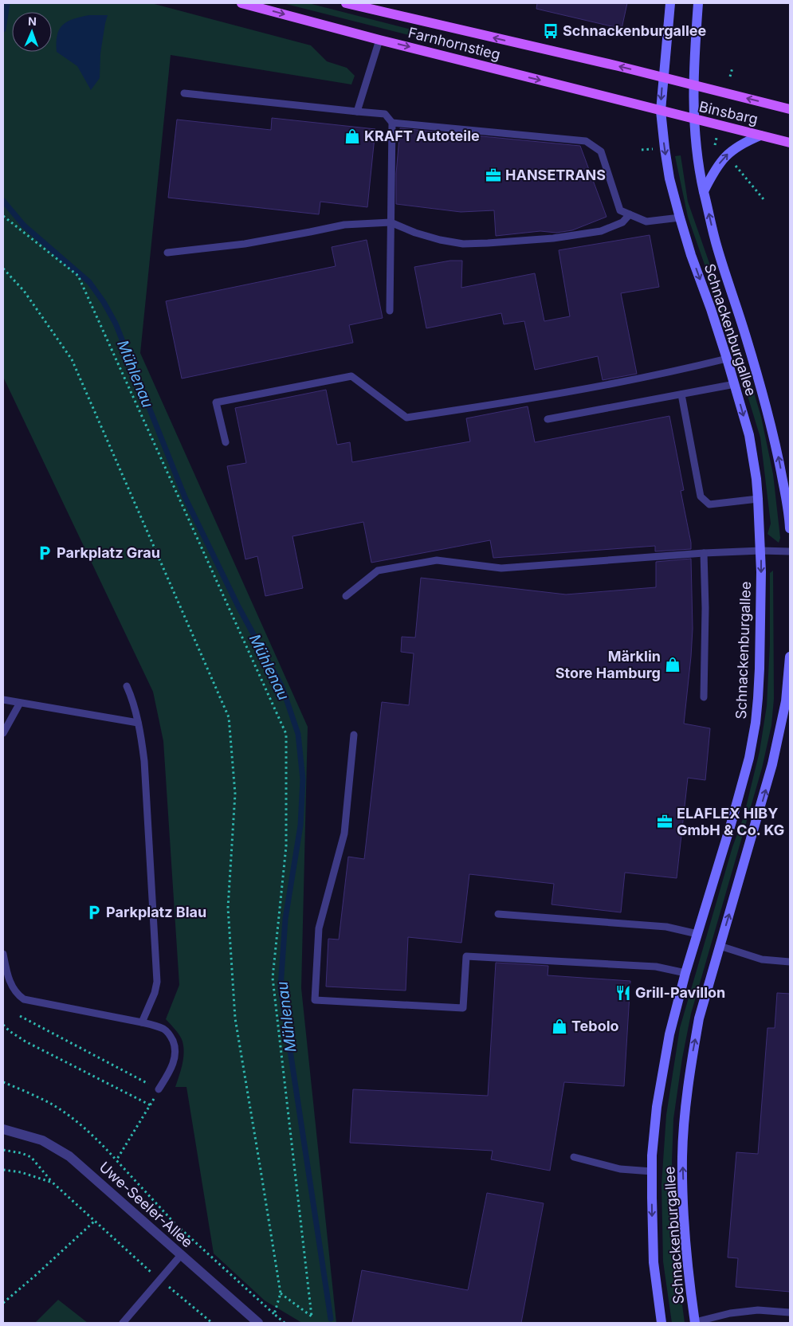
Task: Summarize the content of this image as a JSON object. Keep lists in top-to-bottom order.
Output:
{
  "streets": {
    "main road": ["Farnhornstieg", "Binsbarg", "Schnackenburgallee"],
    "street": ["Uwe-Seeler-Allee"]
  },
  "crossings": [
    ["Farnhornstieg", "Binsbarg"],
    ["Farnhornstieg", "Schnackenburgallee"],
    ["Binsbarg", "Schnackenburgallee"]
  ],
  "water": ["Mühlenau"],
  "places": {
    "bus stop": ["Schnackenburgallee"],
    "shop": ["KRAFT Autoteile", "Märklin Store Hamburg", "Tebolo"],
    "office": ["HANSETRANS", "ELAFLEX HIBY GmbH & Co. KG"],
    "parking": ["Parkplatz Grau", "Parkplatz Blau"],
    "restaurant": ["Grill-Pavillon"]
  },
  "north": "top"
}
